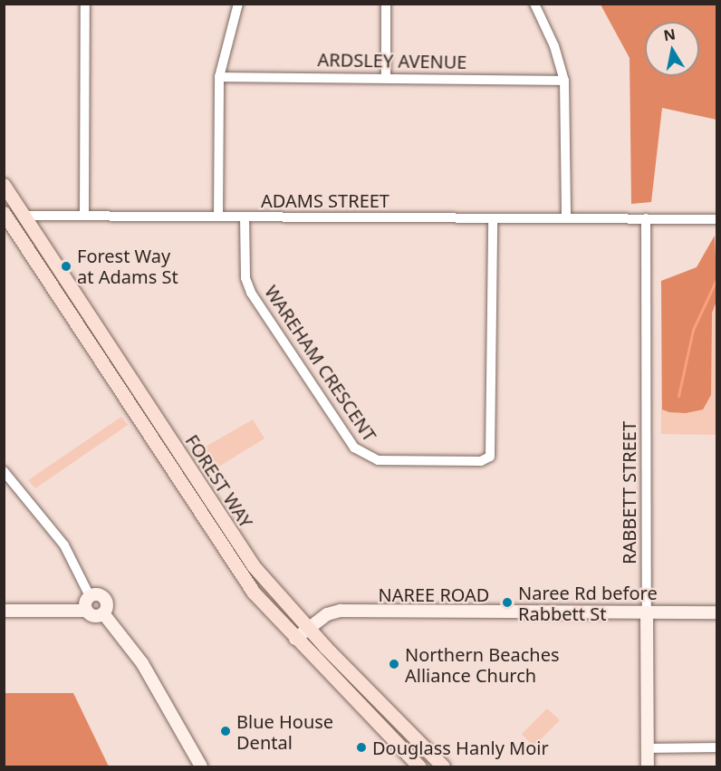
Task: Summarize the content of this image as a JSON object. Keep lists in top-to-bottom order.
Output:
{
  "streets": {
    "main road": ["FOREST WAY"],
    "street": [
      "ARDSLEY AVENUE",
      "ADAMS STREET",
      "WAREHAM CRESCENT",
      "RABBETT STREET",
      "NAREE ROAD"
    ]
  },
  "crossings": [
    ["ADAMS STREET", "WAREHAM CRESCENT"],
    ["ADAMS STREET", "FOREST WAY"],
    ["ADAMS STREET", "RABBETT STREET"],
    ["FOREST WAY", "NAREE ROAD"],
    ["RABBETT STREET", "NAREE ROAD"]
  ],
  "places": [
    "Forest Way at Adams St",
    "Naree Rd before Rabbett St",
    "Northern Beaches Alliance Church",
    "Blue House Dental",
    "Douglass Hanly Moir"
  ],
  "north": "top"
}
